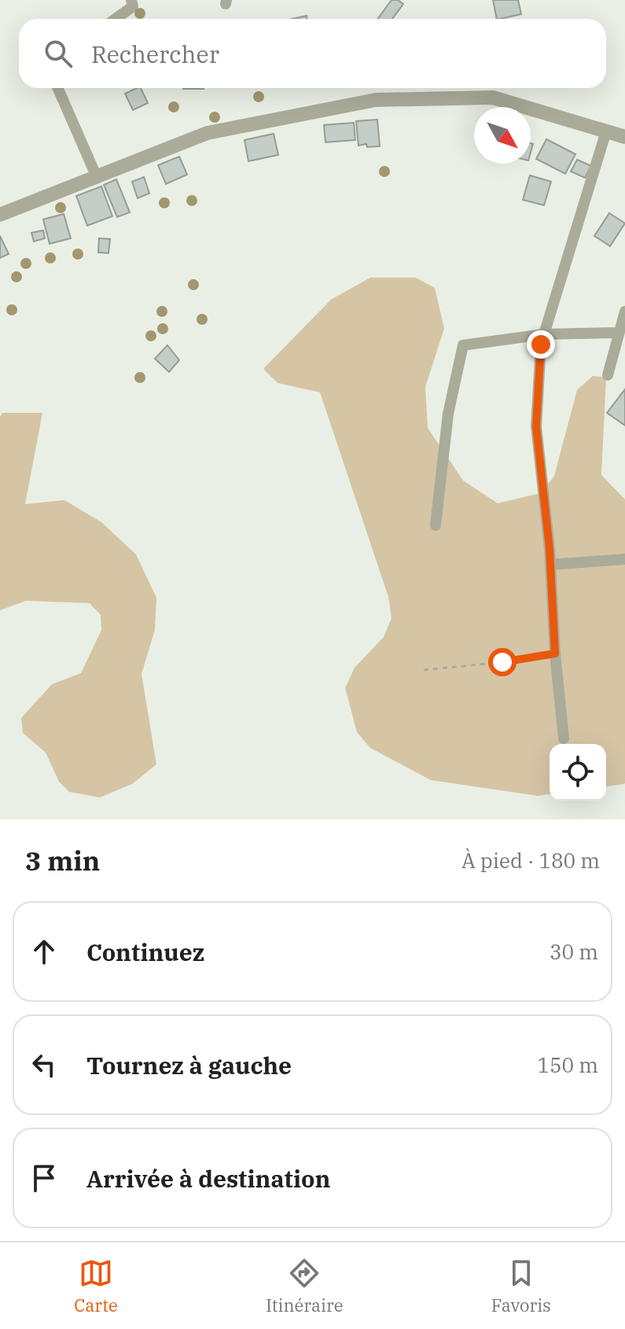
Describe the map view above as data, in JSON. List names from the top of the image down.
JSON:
{
  "north": "bottom right",
  "page": {
    "search": "Rechercher",
    "heading": ["3 min", "À pied · 180 m"],
    "list": [
      ["Continuez", "30 m"],
      ["Tournez à gauche", "150 m"],
      "Arrivée à destination"
    ],
    "nav": ["Carte", "Itinéraire", "Favoris"]
  }
}
